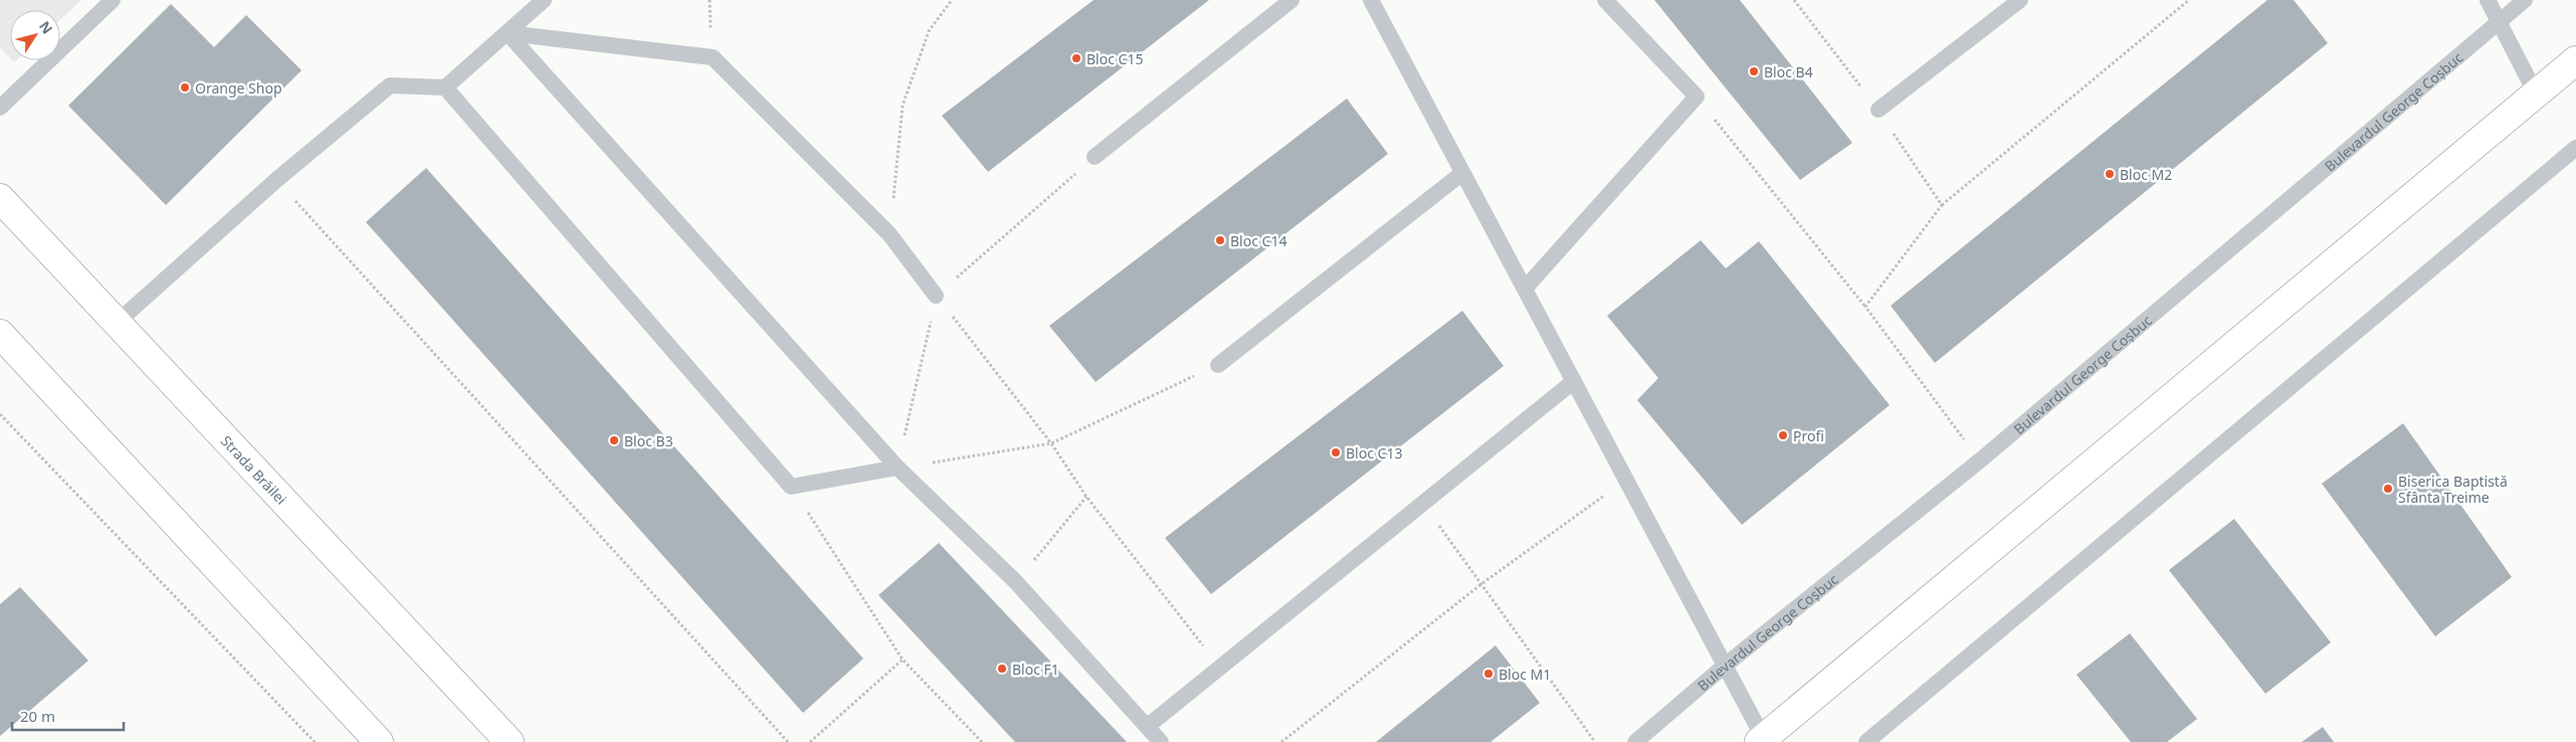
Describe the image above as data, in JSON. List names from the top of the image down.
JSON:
{
  "streets": {
    "main road": ["Strada Brăilei"],
    "lane": ["Bulevardul George Coșbuc"]
  },
  "places": [
    "Bloc C15",
    "Bloc B4",
    "Orange Shop",
    "Bloc M2",
    "Bloc C14",
    "Profi",
    "Bloc B3",
    "Bloc C13",
    "Biserica Baptistă Sfânta Treime",
    "Bloc F1",
    "Bloc M1"
  ],
  "scale_bar": "20 m",
  "north": "top right"
}
